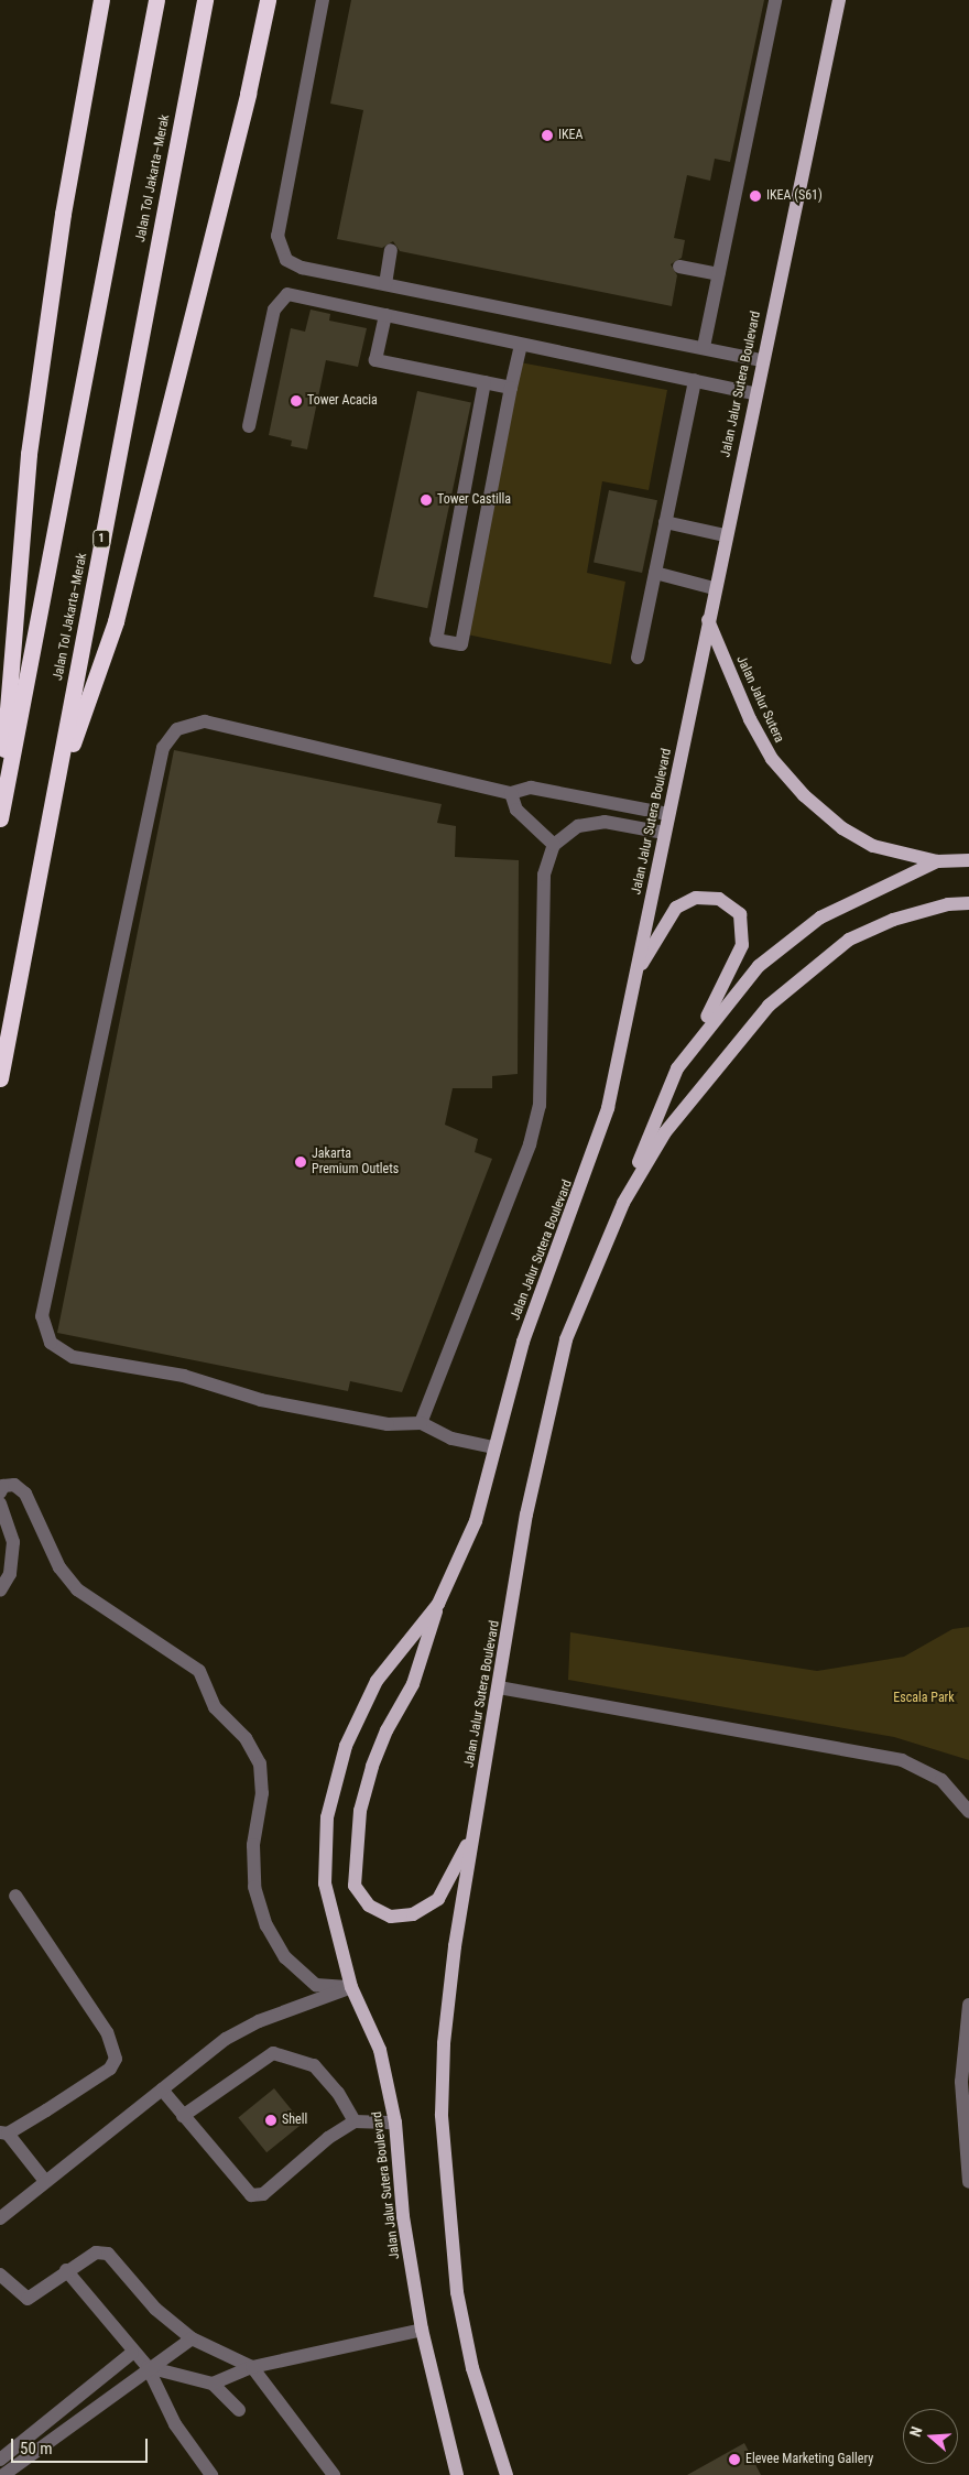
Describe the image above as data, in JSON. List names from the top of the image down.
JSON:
{
  "streets": {
    "highway": ["Jalan Tol Jakarta–Merak", "1"],
    "main road": ["Jalan Jalur Sutera Boulevard", "Jalan Jalur Sutera"]
  },
  "crossings": [
    ["Jalan Jalur Sutera Boulevard", "Jalan Jalur Sutera"]
  ],
  "parks": ["Escala Park"],
  "places": [
    "IKEA",
    "IKEA (S61)",
    "Tower Acacia",
    "Tower Castilla",
    "Jakarta Premium Outlets",
    "Shell",
    "Elevee Marketing Gallery"
  ],
  "scale_bar": "50 m",
  "north": "left"
}
